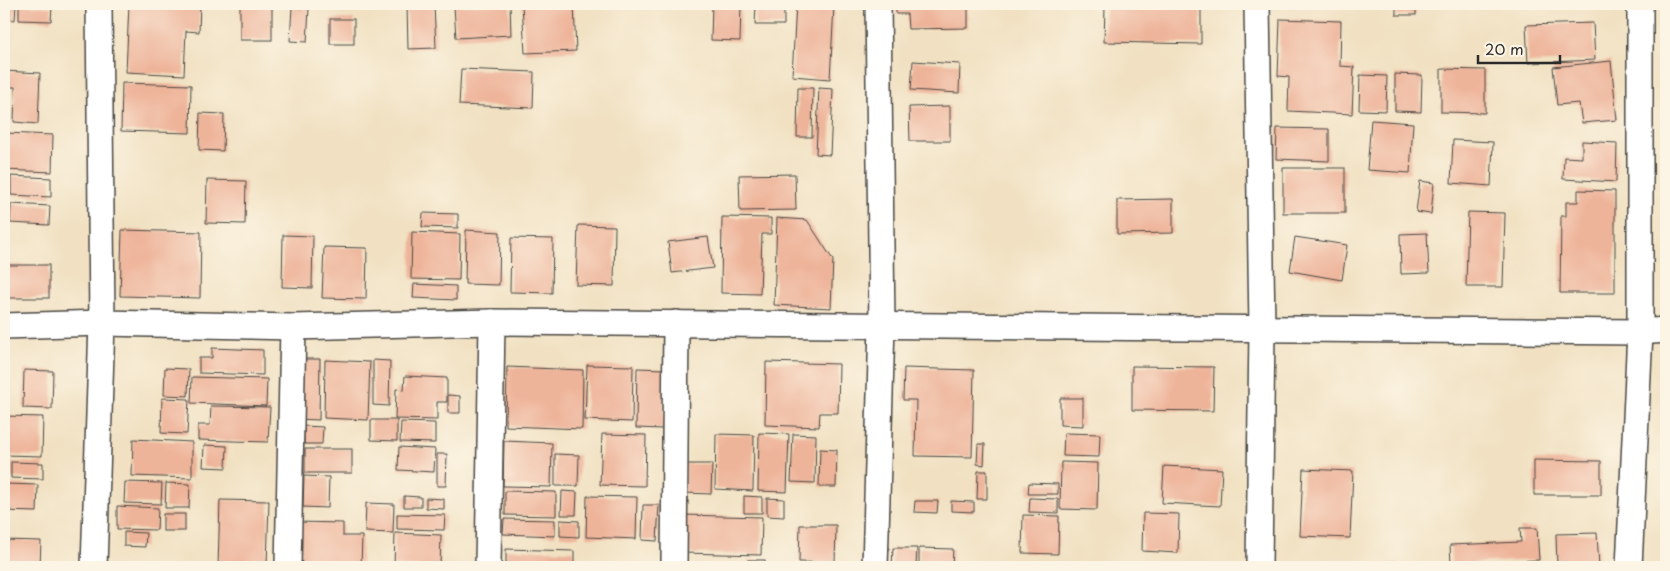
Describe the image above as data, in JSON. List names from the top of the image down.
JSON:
{
  "scale_bar": "20 m"
}
